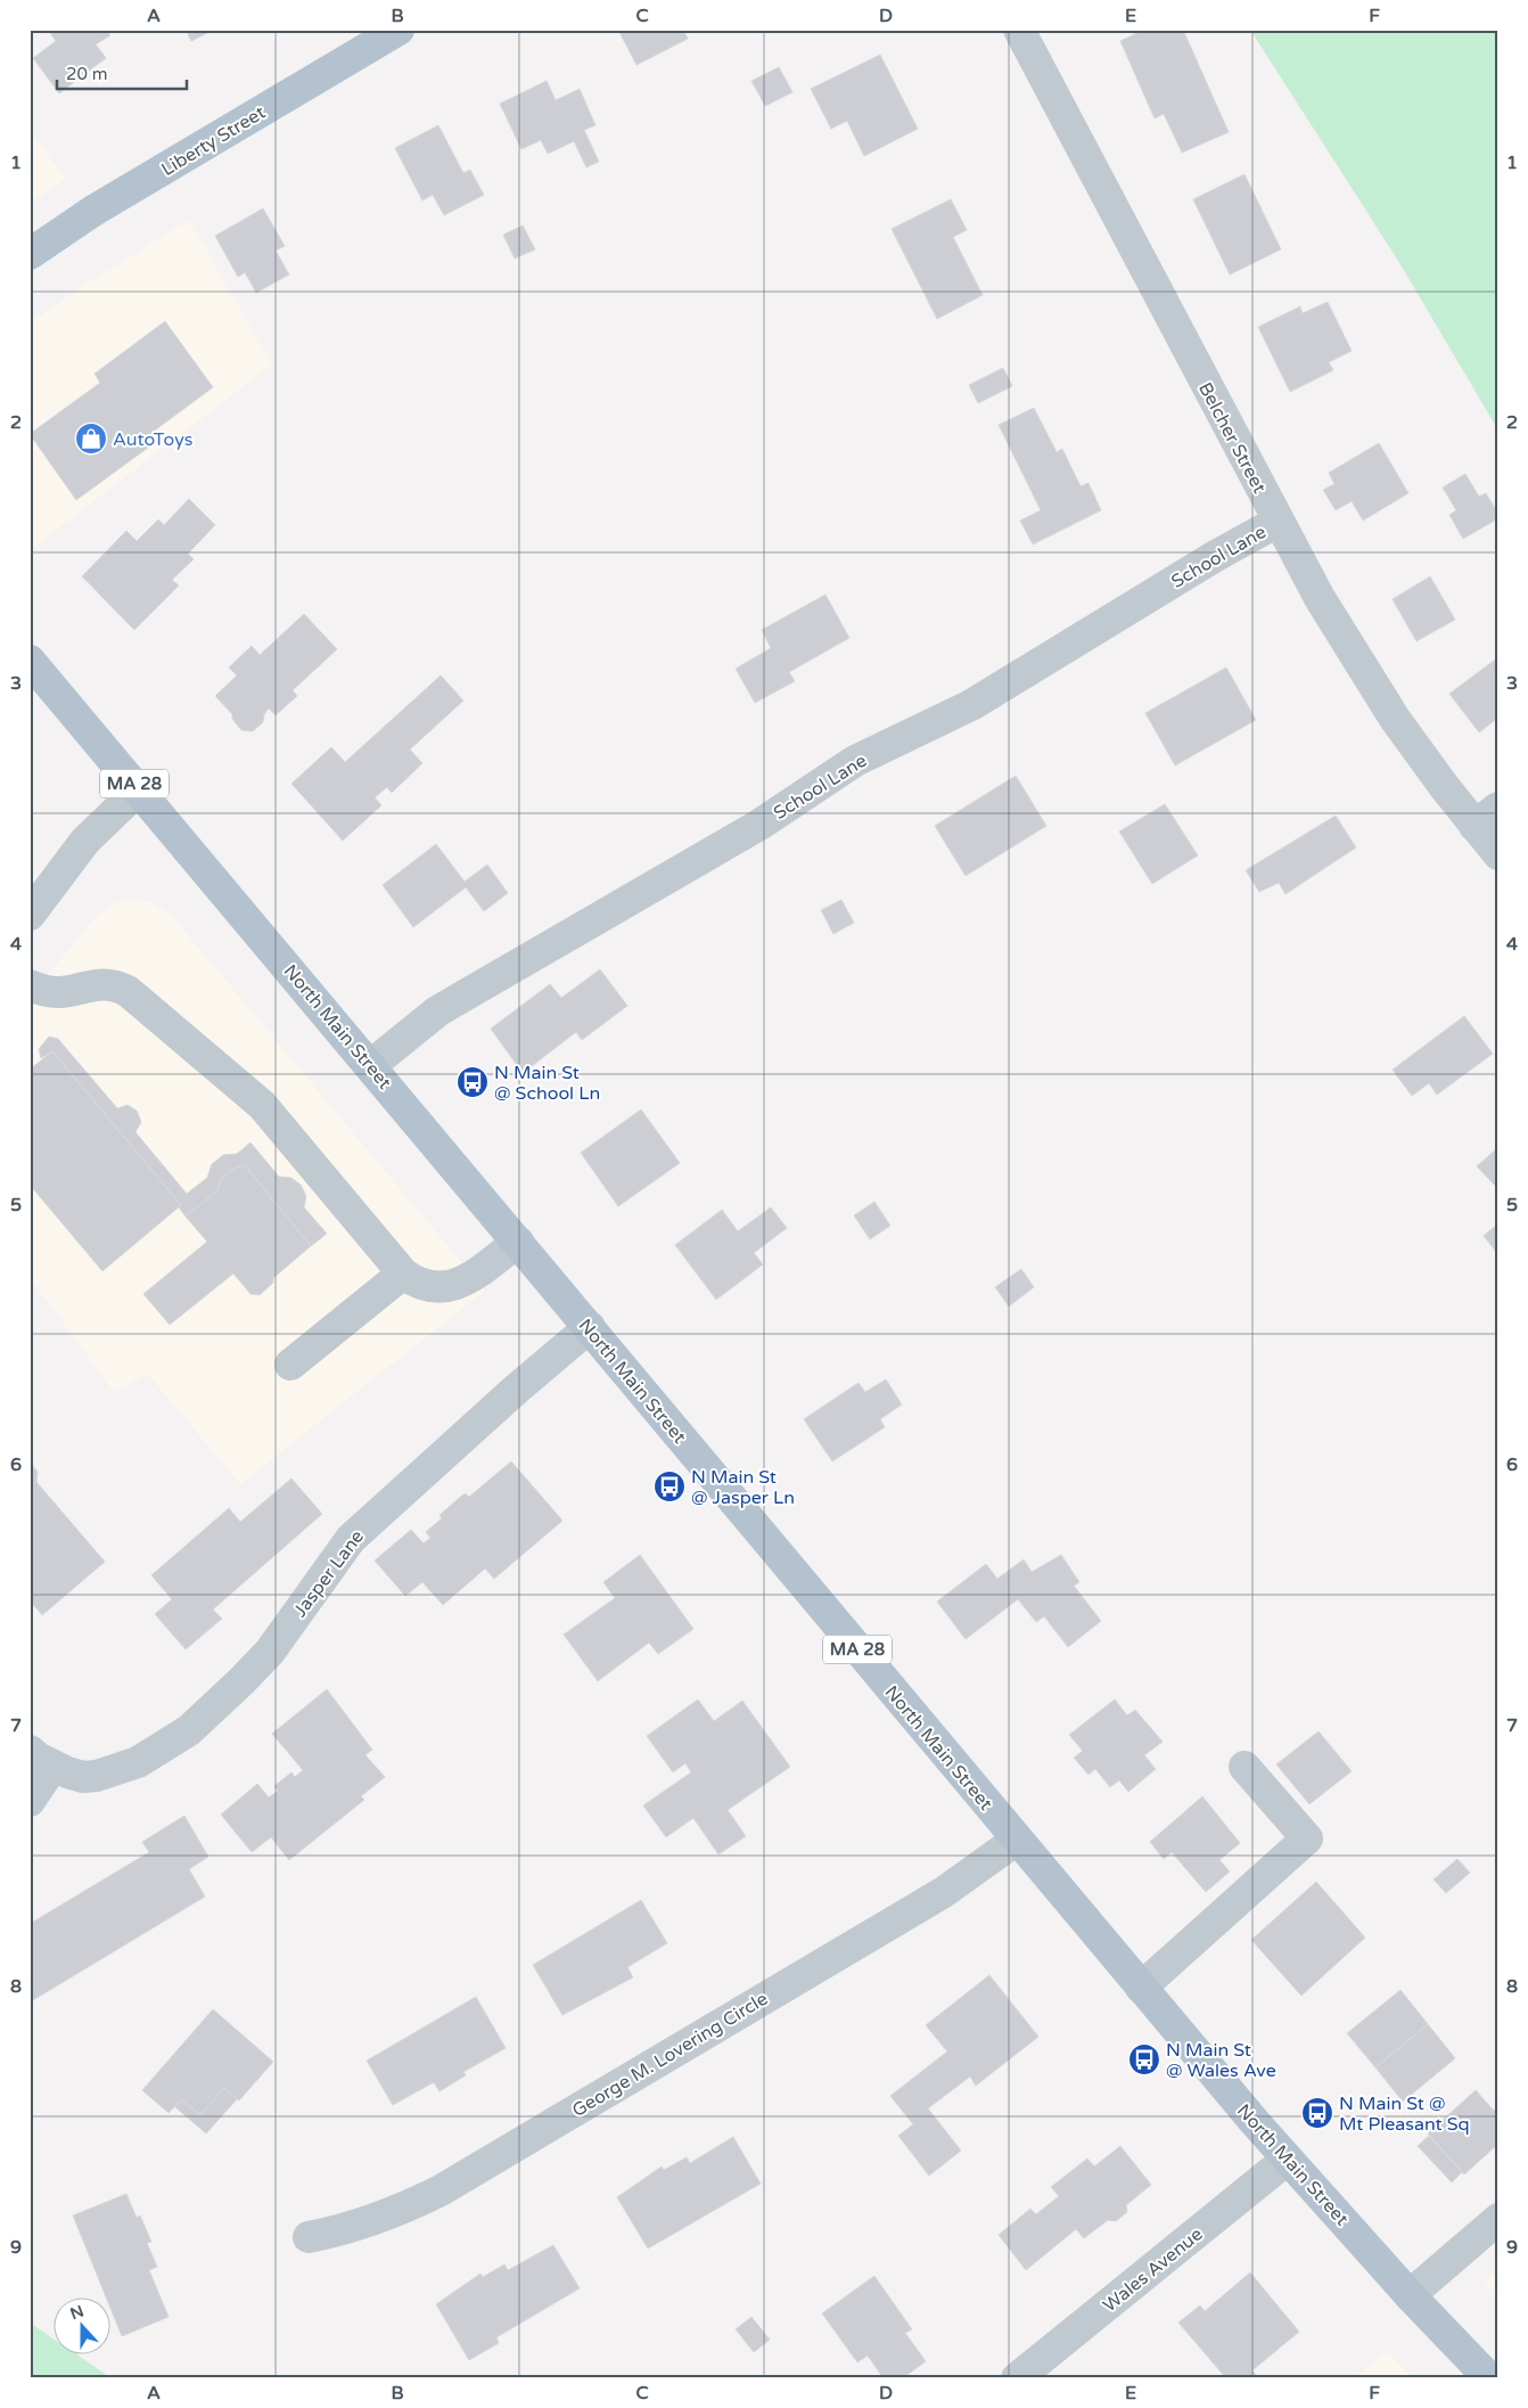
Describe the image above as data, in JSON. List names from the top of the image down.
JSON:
{
  "streets": {
    "main road": ["Liberty Street", "MA 28", "North Main Street"],
    "street": [
      "Belcher Street",
      "School Lane",
      "Jasper Lane",
      "George M. Lovering Circle",
      "Wales Avenue"
    ]
  },
  "crossings": [
    ["Belcher Street", "School Lane"],
    ["School Lane", "North Main Street"],
    ["North Main Street", "Jasper Lane"],
    ["North Main Street", "George M. Lovering Circle"],
    ["North Main Street", "Wales Avenue"]
  ],
  "places": {
    "shop": ["AutoToys"],
    "bus stop": [
      "N Main St @ School Ln",
      "N Main St @ Jasper Ln",
      "N Main St @ Wales Ave",
      "N Main St @ Mt Pleasant Sq"
    ]
  },
  "scale_bar": "20 m",
  "north": "top",
  "grid": {
    "columns": [
      "A",
      "B",
      "C",
      "D",
      "E",
      "F"
    ],
    "rows": [
      "1",
      "2",
      "3",
      "4",
      "5",
      "6",
      "7",
      "8",
      "9"
    ]
  }
}
